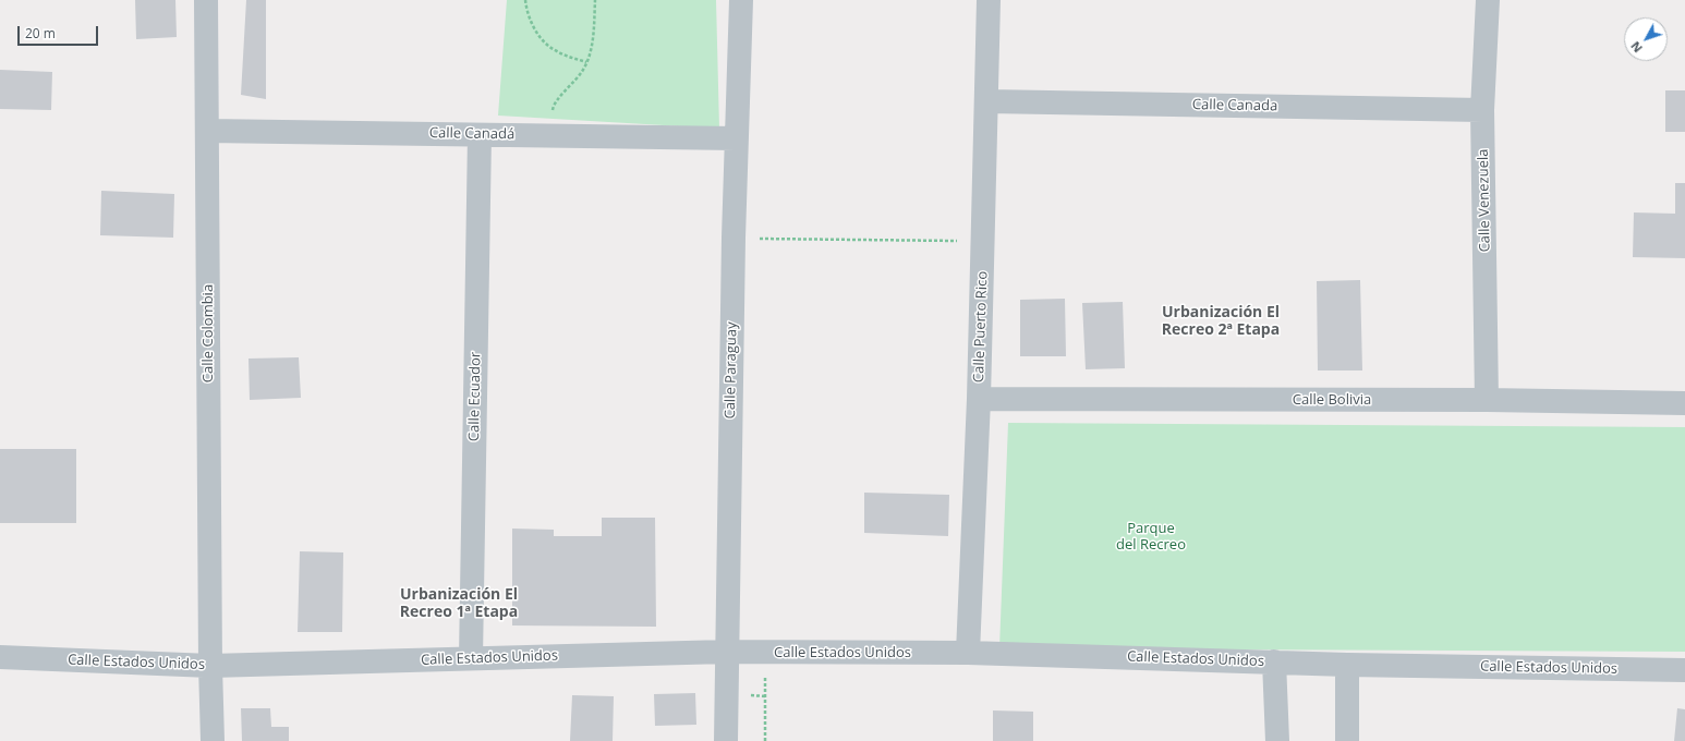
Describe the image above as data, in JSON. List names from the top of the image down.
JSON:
{
  "streets": {
    "street": [
      "Calle Canada",
      "Calle Canadá",
      "Calle Venezuela",
      "Calle Puerto Rico",
      "Calle Colombia",
      "Calle Paraguay",
      "Calle Ecuador",
      "Calle Bolivia",
      "Calle Estados Unidos"
    ]
  },
  "crossings": [
    ["Calle Canada", "Calle Venezuela"],
    ["Calle Canada", "Calle Puerto Rico"],
    ["Calle Canadá", "Calle Colombia"],
    ["Calle Canadá", "Calle Paraguay"],
    ["Calle Canadá", "Calle Ecuador"],
    ["Calle Venezuela", "Calle Bolivia"],
    ["Calle Puerto Rico", "Calle Bolivia"],
    ["Calle Puerto Rico", "Calle Estados Unidos"],
    ["Calle Colombia", "Calle Estados Unidos"],
    ["Calle Paraguay", "Calle Estados Unidos"],
    ["Calle Ecuador", "Calle Estados Unidos"]
  ],
  "districts": ["Urbanización El Recreo 2ª Etapa", "Urbanización El Recreo 1ª Etapa"],
  "parks": ["Parque del Recreo"],
  "scale_bar": "20 m",
  "north": "bottom left"
}
